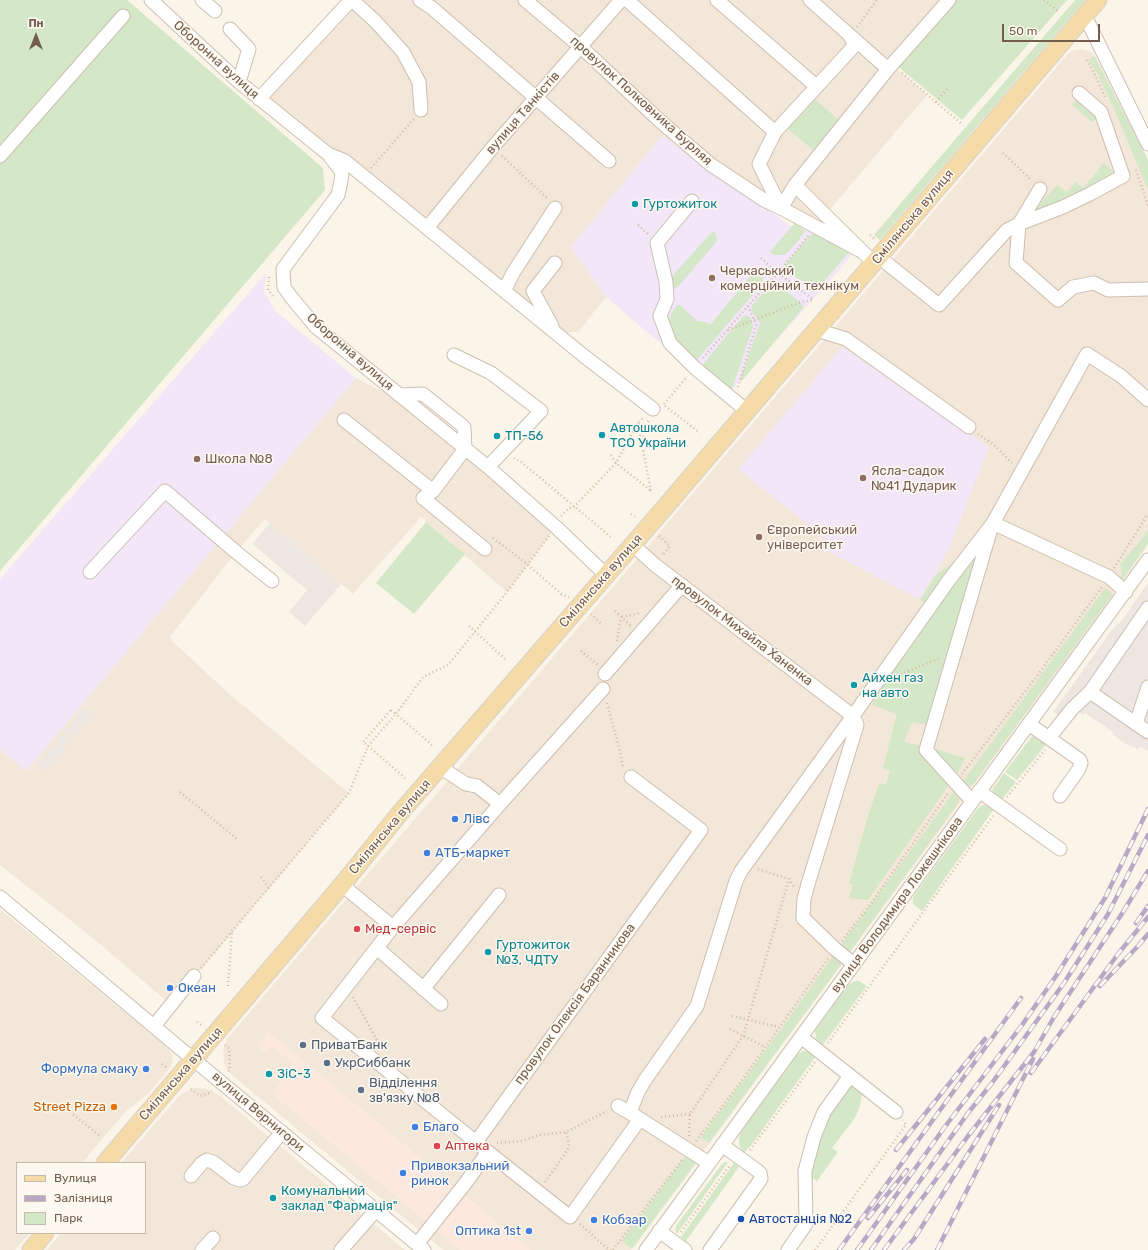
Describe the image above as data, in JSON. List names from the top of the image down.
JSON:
{
  "streets": {
    "main road": ["Смілянська вулиця"],
    "street": [
      "Оборонна вулиця",
      "провулок Полковника Бурляя",
      "вулиця Танкістів",
      "провулок Михайла Ханенка",
      "вулиця Володимира Ложешнікова",
      "провулок Олексія Баранникова",
      "вулиця Вернигори"
    ]
  },
  "crossings": [
    ["Оборонна вулиця", "Смілянська вулиця"],
    ["провулок Полковника Бурляя", "вулиця Танкістів"],
    ["Смілянська вулиця", "провулок Михайла Ханенка"],
    ["Смілянська вулиця", "вулиця Вернигори"]
  ],
  "places": [
    "Гуртожиток",
    "Черкаський комерційний технікум",
    "Автошкола ТСО України",
    "ТП-56",
    "Школа №8",
    "Ясла-садок №41 Дударик",
    "Європейський університет",
    "Айхен газ на авто",
    "Лівс",
    "АТБ-маркет",
    "Мед-сервіс",
    "Гуртожиток №3, ЧДТУ",
    "Океан",
    "ПриватБанк",
    "УкрСиббанк",
    "Формула смаку",
    "ЗіС-3",
    "Відділення зв'язку №8",
    "Street Pizza",
    "Благо",
    "Аптека",
    "Привокзальний ринок",
    "Комунальний заклад \"Фармація\"",
    "Автостанція №2",
    "Кобзар",
    "Оптика 1st"
  ],
  "legend": ["Вулиця", "Залізниця", "Парк"],
  "scale_bar": "50 m",
  "north": "top"
}
